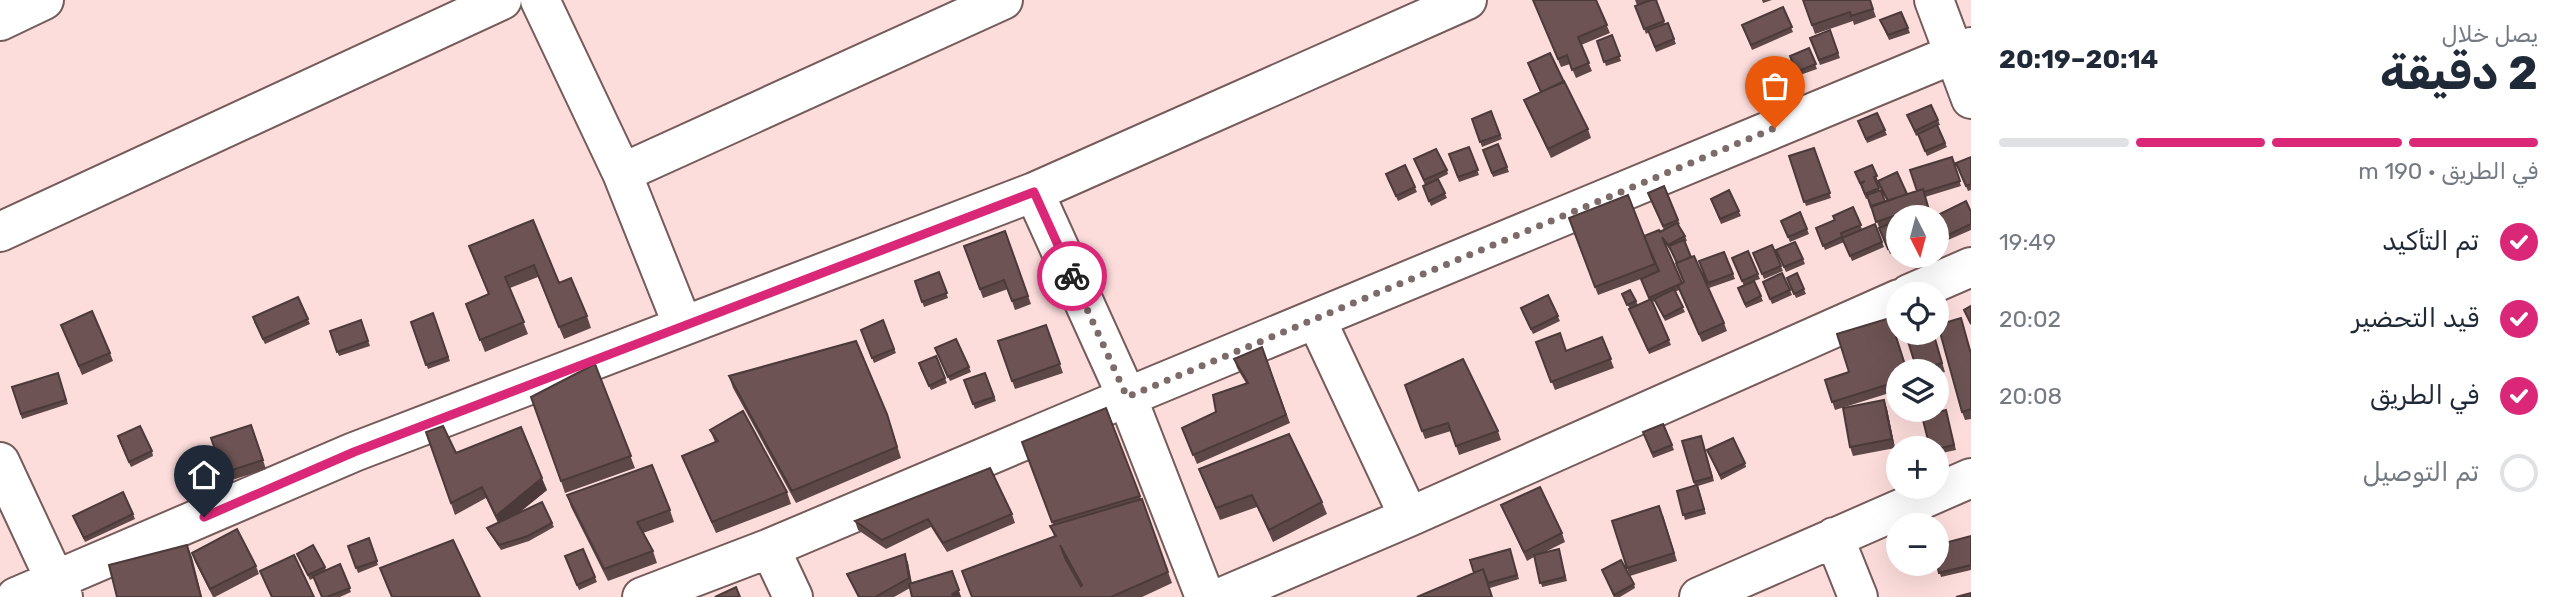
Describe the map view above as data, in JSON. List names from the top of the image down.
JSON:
{
  "north": "bottom",
  "page": {
    "heading": ["2 دقيقة", "يصل خلال", "20:14–20:19"],
    "bar": "في الطريق · 190 m",
    "list": [
      ["تم التأكيد", "19:49"],
      ["قيد التحضير", "20:02"],
      ["في الطريق", "20:08"],
      "تم التوصيل"
    ],
    "map_buttons": ["+", "−"]
  }
}
